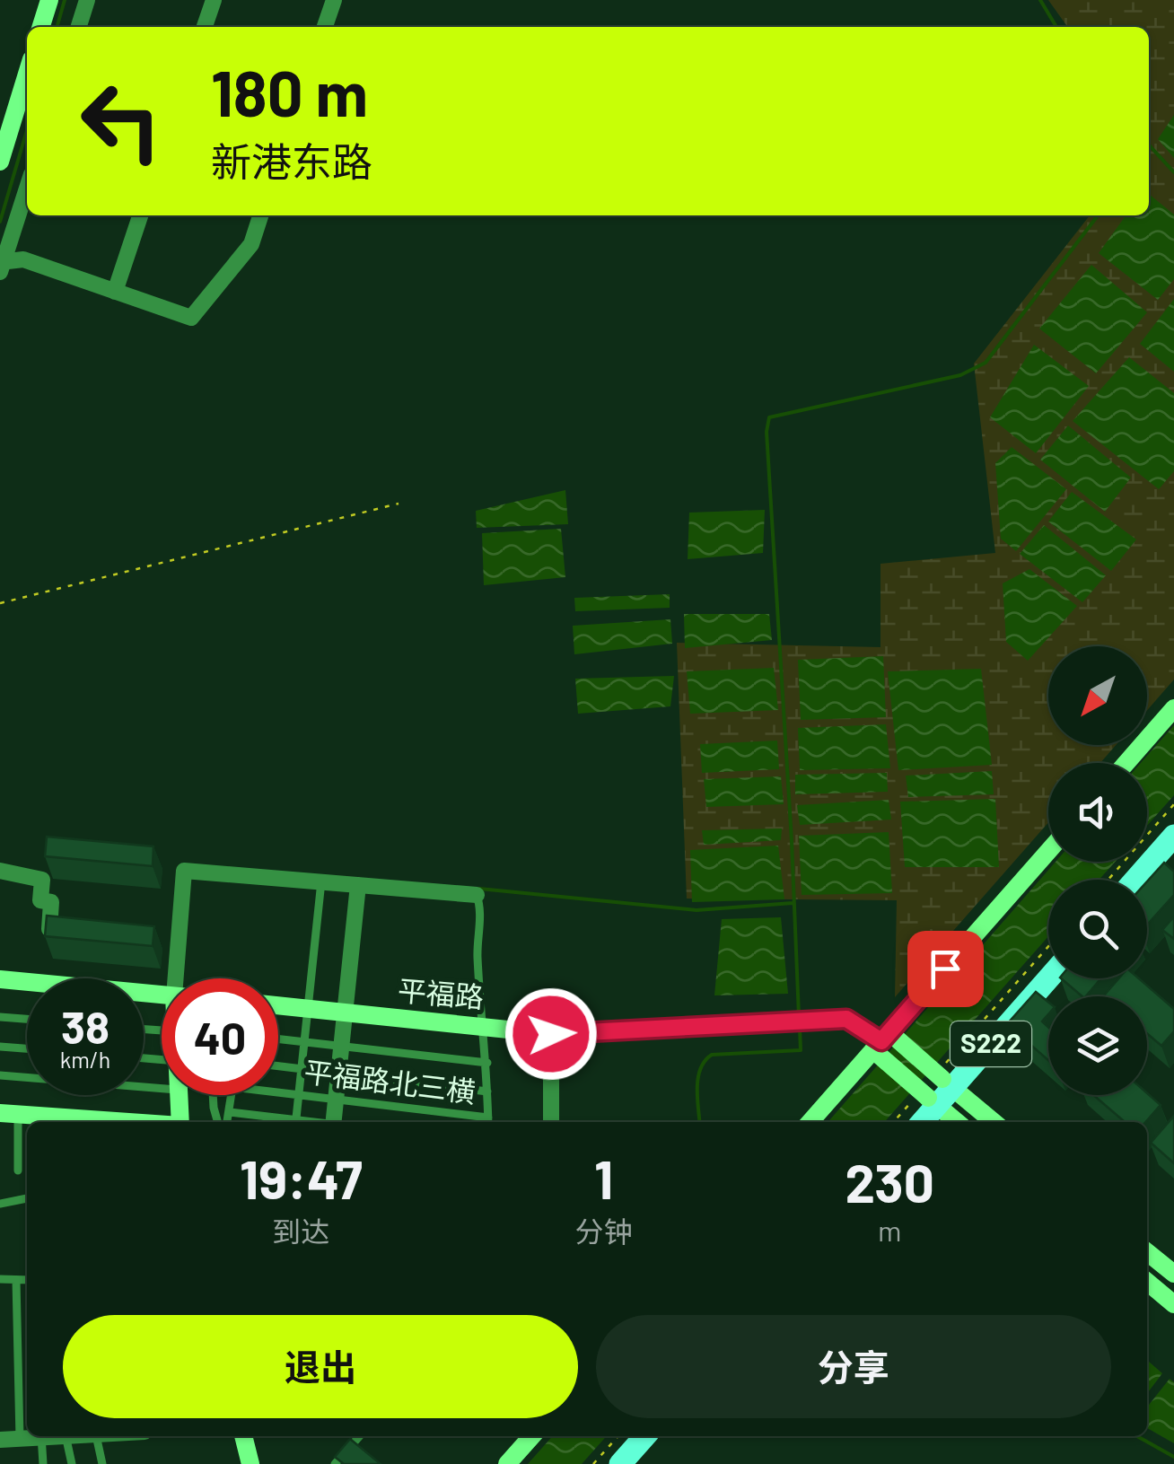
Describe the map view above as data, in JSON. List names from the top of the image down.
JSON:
{
  "streets": {
    "main road": ["S222"],
    "street": ["平福路"],
    "lane": ["平福路北三横"]
  },
  "north": "bottom left",
  "page": {
    "turn": ["180 m", "新港东路"],
    "speed": "38 km/h",
    "limit": "40",
    "eta": [
      "19:47",
      "到达",
      "1",
      "分钟",
      "230",
      "m"
    ],
    "buttons": ["退出", "分享"]
  }
}
